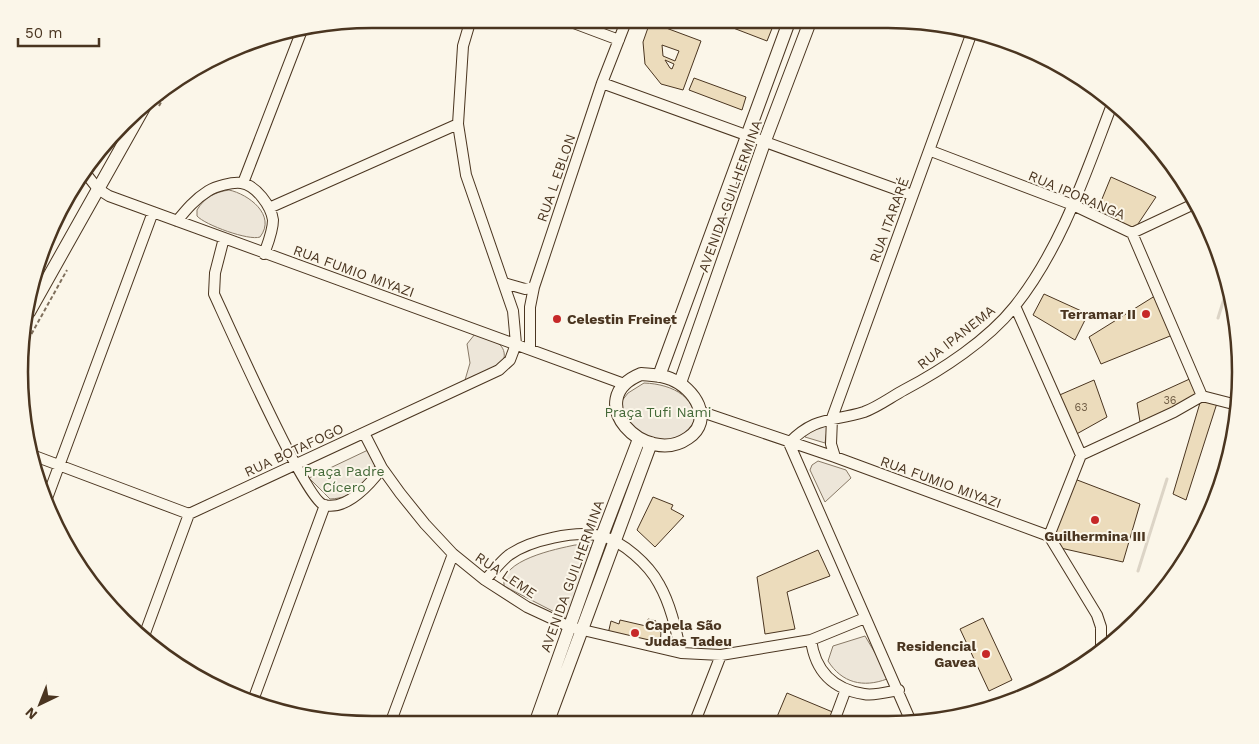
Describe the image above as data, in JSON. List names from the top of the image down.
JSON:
{
  "streets": {
    "street": [
      "RUA L EBLON",
      "RUA IPORANGA",
      "AVENIDA GUILHERMINA",
      "RUA ITARARÉ",
      "RUA FUMIO MIYAZI",
      "RUA IPANEMA",
      "RUA BOTAFOGO",
      "RUA LEME"
    ]
  },
  "crossings": [
    ["RUA L EBLON", "RUA FUMIO MIYAZI"],
    ["RUA IPORANGA", "RUA ITARARÉ"],
    ["RUA IPORANGA", "RUA IPANEMA"],
    ["AVENIDA GUILHERMINA", "RUA FUMIO MIYAZI"],
    ["AVENIDA GUILHERMINA", "RUA LEME"],
    ["RUA ITARARÉ", "RUA FUMIO MIYAZI"],
    ["RUA ITARARÉ", "RUA IPANEMA"],
    ["RUA FUMIO MIYAZI", "RUA IPANEMA"],
    ["RUA FUMIO MIYAZI", "RUA BOTAFOGO"],
    ["RUA BOTAFOGO", "RUA LEME"]
  ],
  "parks": ["Praça Tufi Nami", "Praça Padre Cícero"],
  "places": [
    "Terramar II",
    "Celestin Freinet",
    "Guilhermina III",
    "Capela São Judas Tadeu",
    "Residencial Gavea"
  ],
  "house_numbers": ["36", "63"],
  "scale_bar": "50 m",
  "north": "bottom left"
}
